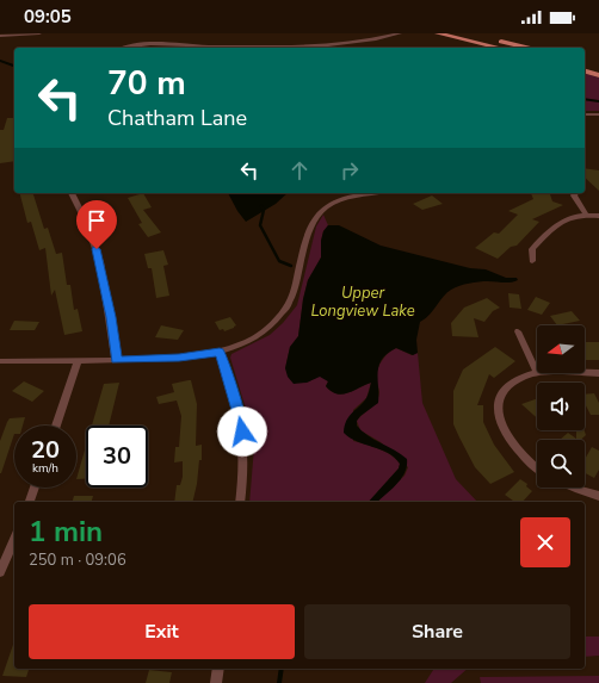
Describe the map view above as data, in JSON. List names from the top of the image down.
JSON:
{
  "water": ["Upper Longview Lake"],
  "north": "left",
  "page": {
    "status": "09:05",
    "turn": ["70 m", "Chatham Lane"],
    "speed": "20 km/h",
    "limit": "30",
    "heading": ["1 min", "250 m · 09:06"],
    "buttons": ["Exit", "Share"]
  }
}
